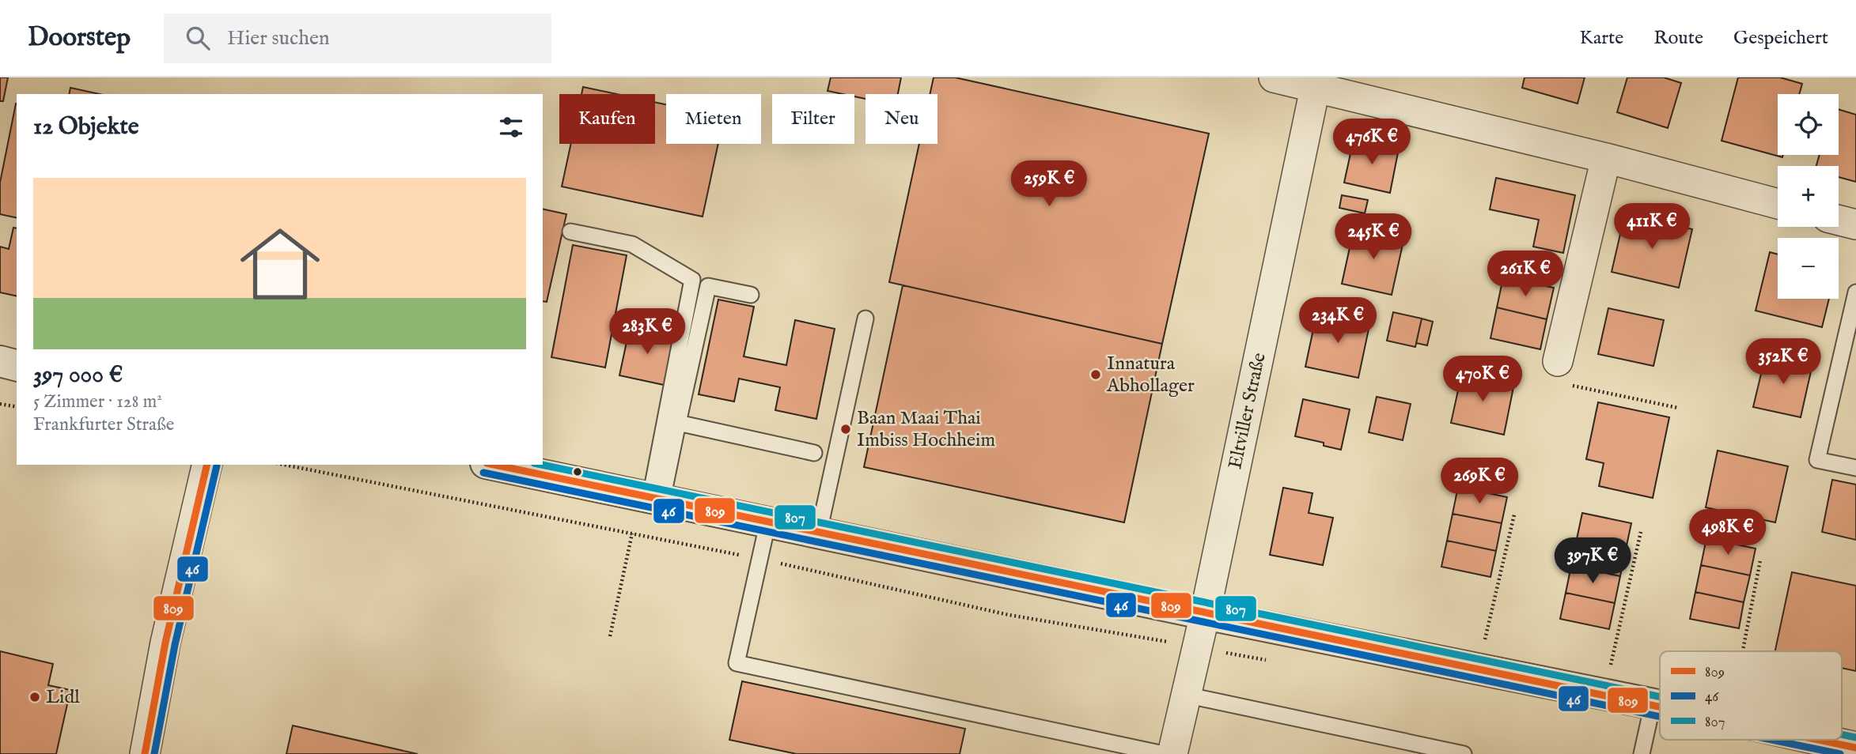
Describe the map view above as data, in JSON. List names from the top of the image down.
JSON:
{
  "streets": {
    "street": ["Eltviller Straße"]
  },
  "places": ["Innatura Abhollager", "Baan Maai Thai Imbiss Hochheim", "Lidl"],
  "lines": ["transit line 809", "transit line 807", "transit line 46"],
  "legend": ["809", "46", "807"],
  "page": {
    "header": "Doorstep",
    "search": "Hier suchen",
    "nav": ["Karte", "Route", "Gespeichert"],
    "map_buttons": ["+", "−"],
    "chip": [
      "Kaufen",
      "Mieten",
      "Filter",
      "Neu"
    ],
    "heading": "12 Objekte",
    "price": [
      "476K €",
      "259K €",
      "411K €",
      "245K €",
      "261K €",
      "234K €",
      "283K €",
      "352K €",
      "470K €",
      "269K €",
      "498K €",
      "397K €"
    ],
    "list": [
      {
        "name": "397 000 €",
        "note": "5 Zimmer · 128 m² · Frankfurter Straße"
      }
    ]
  }
}
